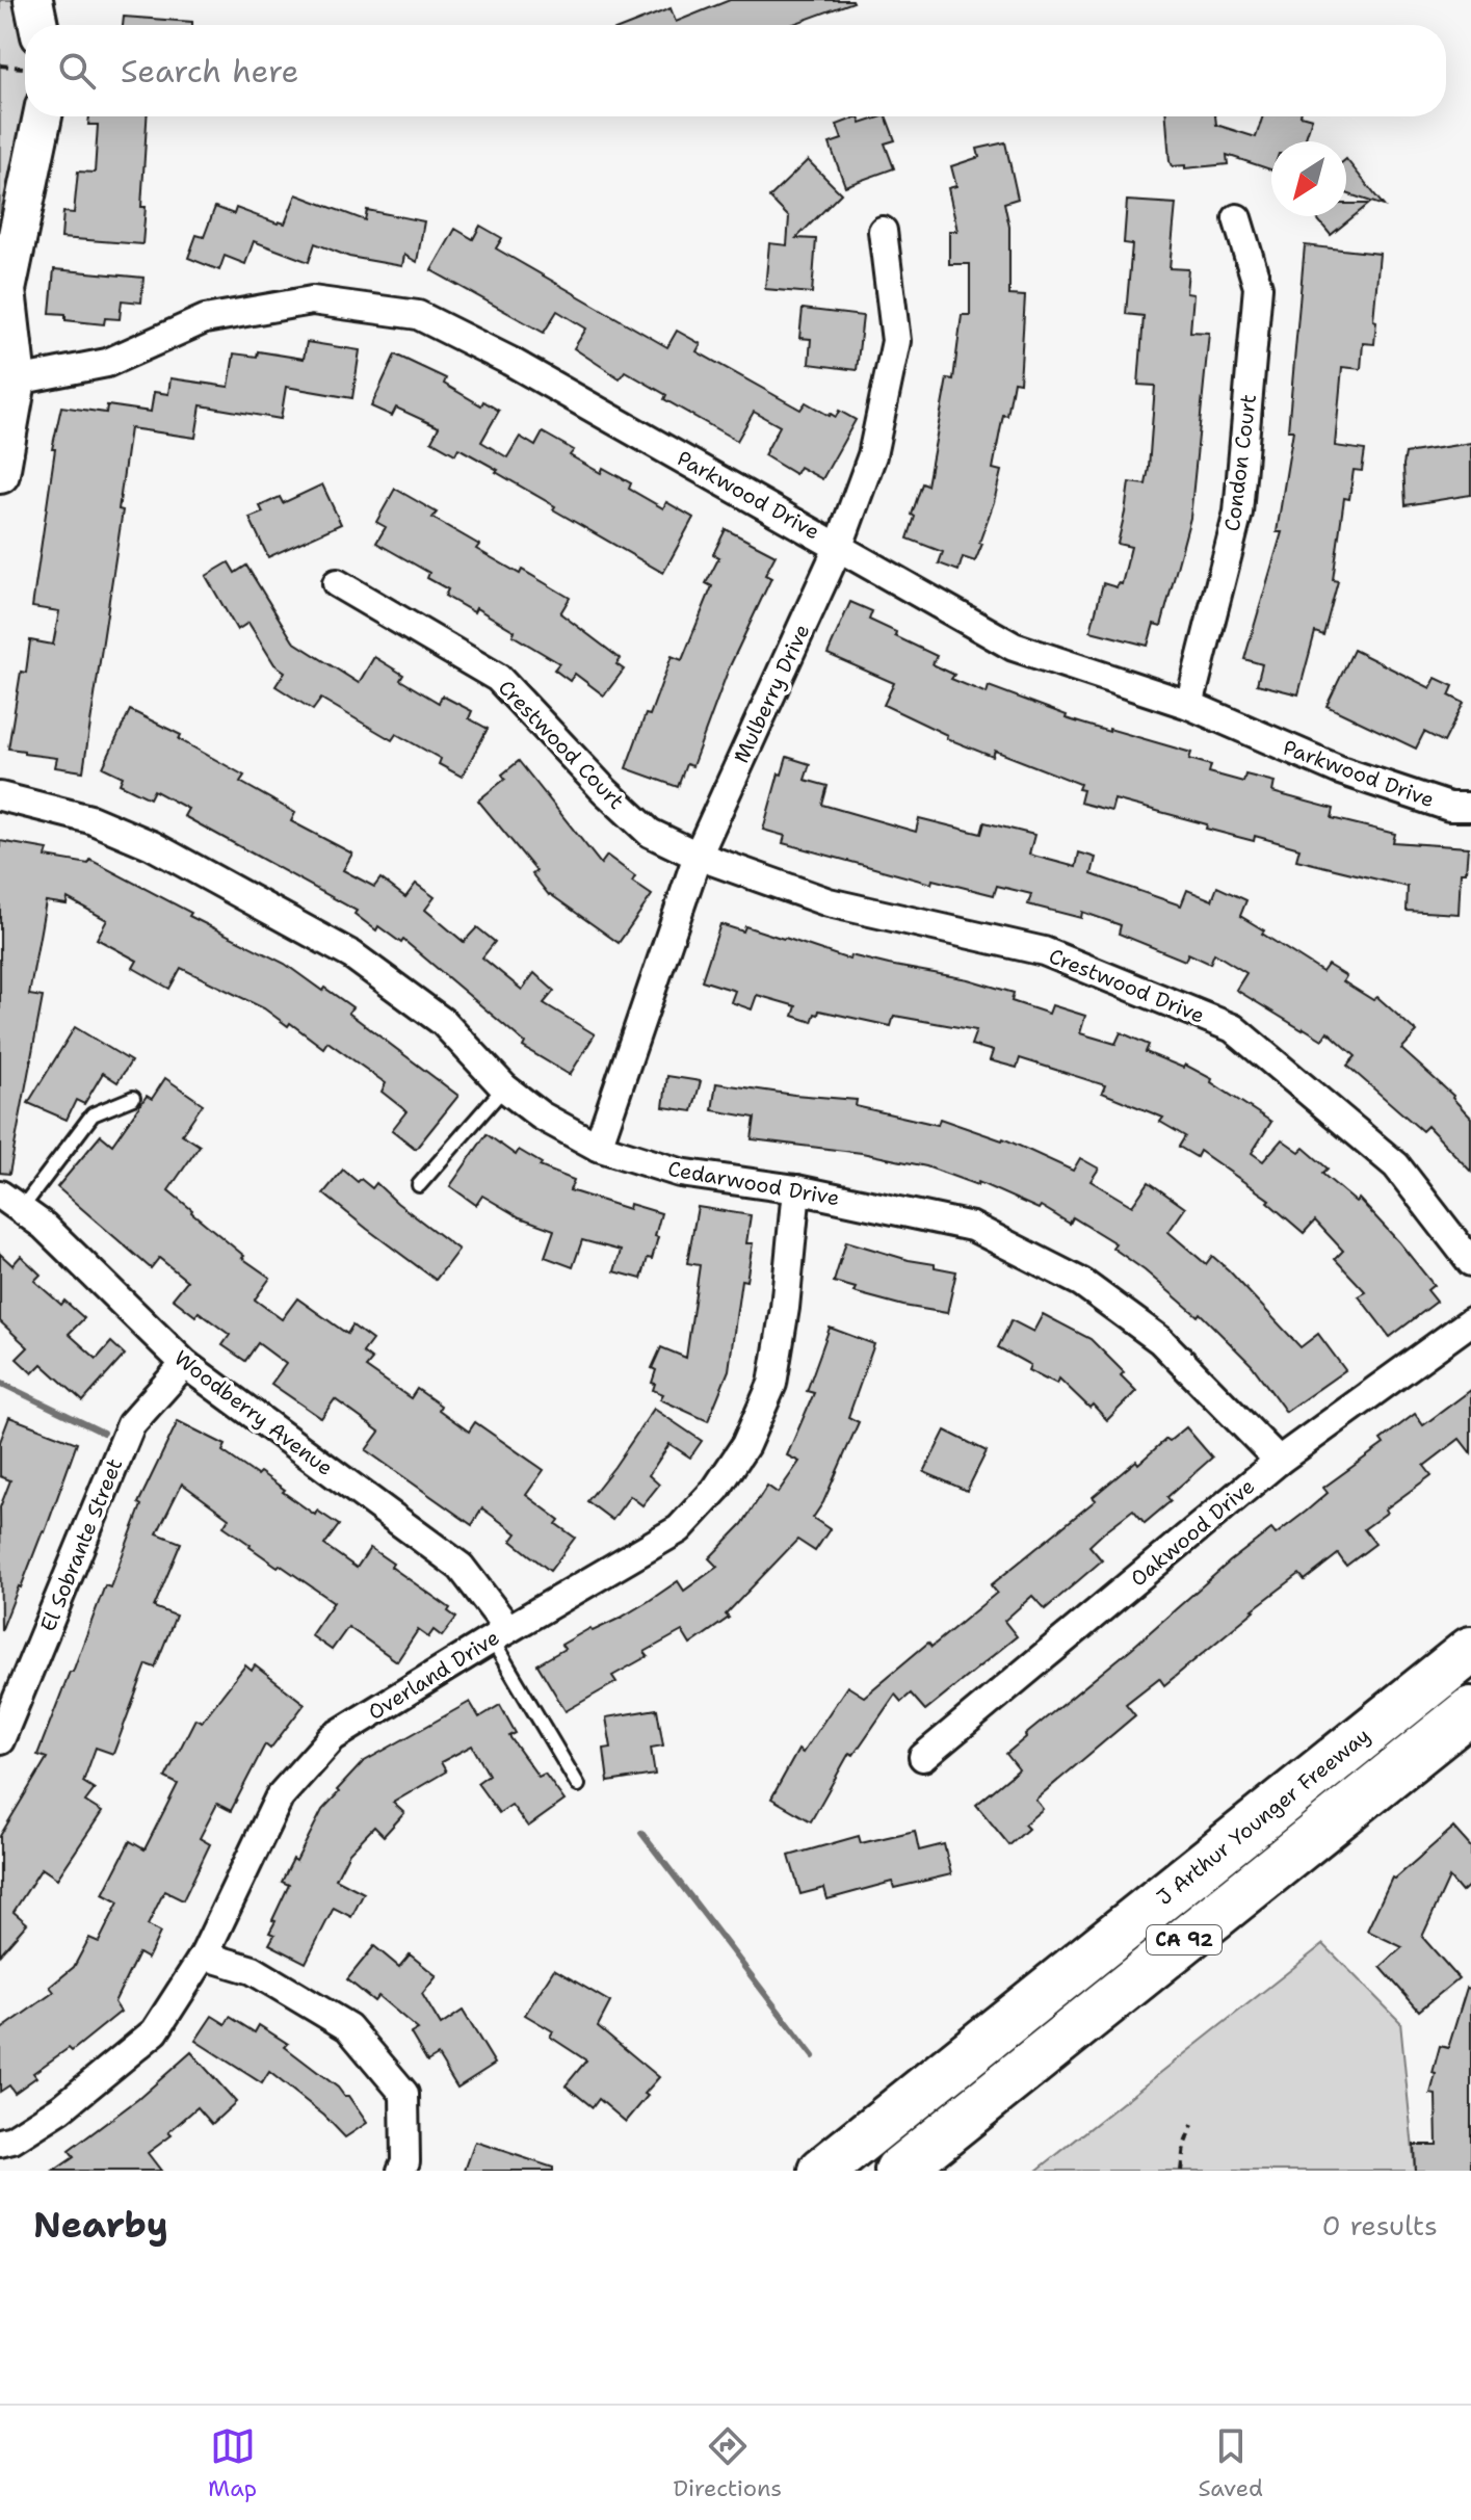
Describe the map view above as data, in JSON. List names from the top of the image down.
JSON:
{
  "streets": {
    "highway": ["J Arthur Younger Freeway", "CA 92"],
    "street": [
      "Condon Court",
      "Parkwood Drive",
      "Mulberry Drive",
      "Crestwood Court",
      "Crestwood Drive",
      "Cedarwood Drive",
      "Woodberry Avenue",
      "Oakwood Drive",
      "El Sobrante Street",
      "Overland Drive"
    ]
  },
  "crossings": [
    ["Condon Court", "Parkwood Drive"],
    ["Parkwood Drive", "Mulberry Drive"],
    ["Mulberry Drive", "Crestwood Court"],
    ["Mulberry Drive", "Crestwood Drive"],
    ["Mulberry Drive", "Cedarwood Drive"],
    ["Crestwood Court", "Crestwood Drive"],
    ["Cedarwood Drive", "Oakwood Drive"],
    ["Cedarwood Drive", "Overland Drive"],
    ["Woodberry Avenue", "El Sobrante Street"],
    ["Woodberry Avenue", "Overland Drive"]
  ],
  "north": "bottom left",
  "page": {
    "search": "Search here",
    "heading": ["Nearby", "0 results"],
    "nav": ["Map", "Directions", "Saved"]
  }
}
